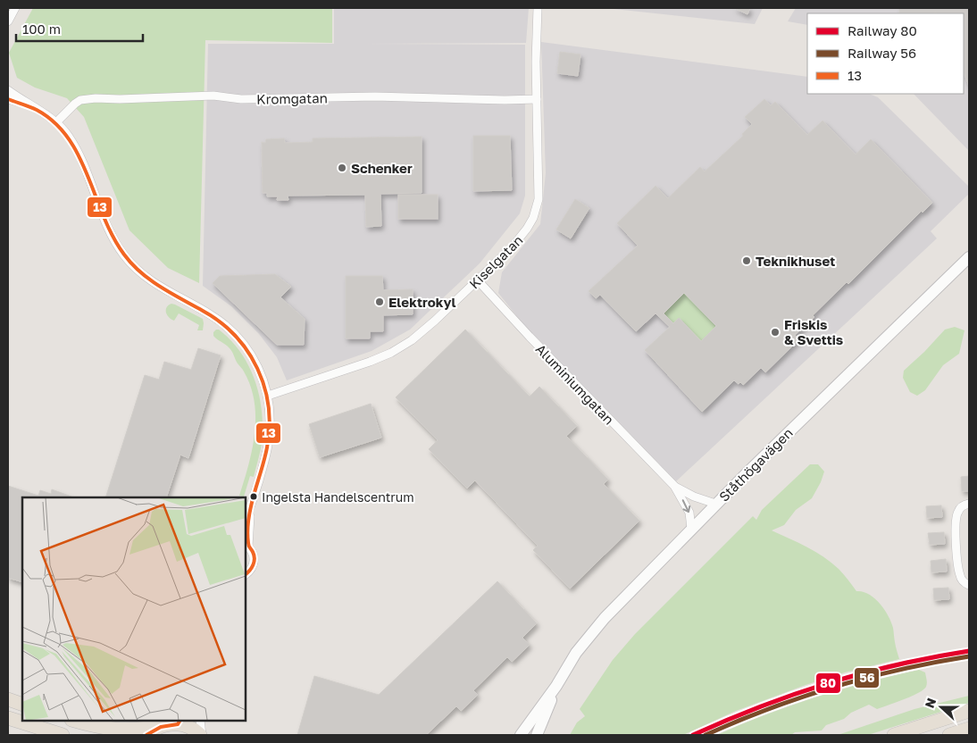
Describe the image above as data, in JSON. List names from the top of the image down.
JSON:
{
  "streets": {
    "main road": ["Ståthögavägen"],
    "street": ["Kromgatan", "Kiselgatan", "Aluminiumgatan"]
  },
  "crossings": [
    ["Kromgatan", "Kiselgatan"],
    ["Kiselgatan", "Aluminiumgatan"],
    ["Aluminiumgatan", "Ståthögavägen"]
  ],
  "places": [
    "Schenker",
    "Teknikhuset",
    "Elektrokyl",
    "Friskis & Svettis",
    "Ingelsta Handelscentrum"
  ],
  "lines": ["transit line 13", "rail line 80", "rail line 56"],
  "legend": ["Railway 80", "Railway 56", "13"],
  "scale_bar": "100 m",
  "north": "left"
}
